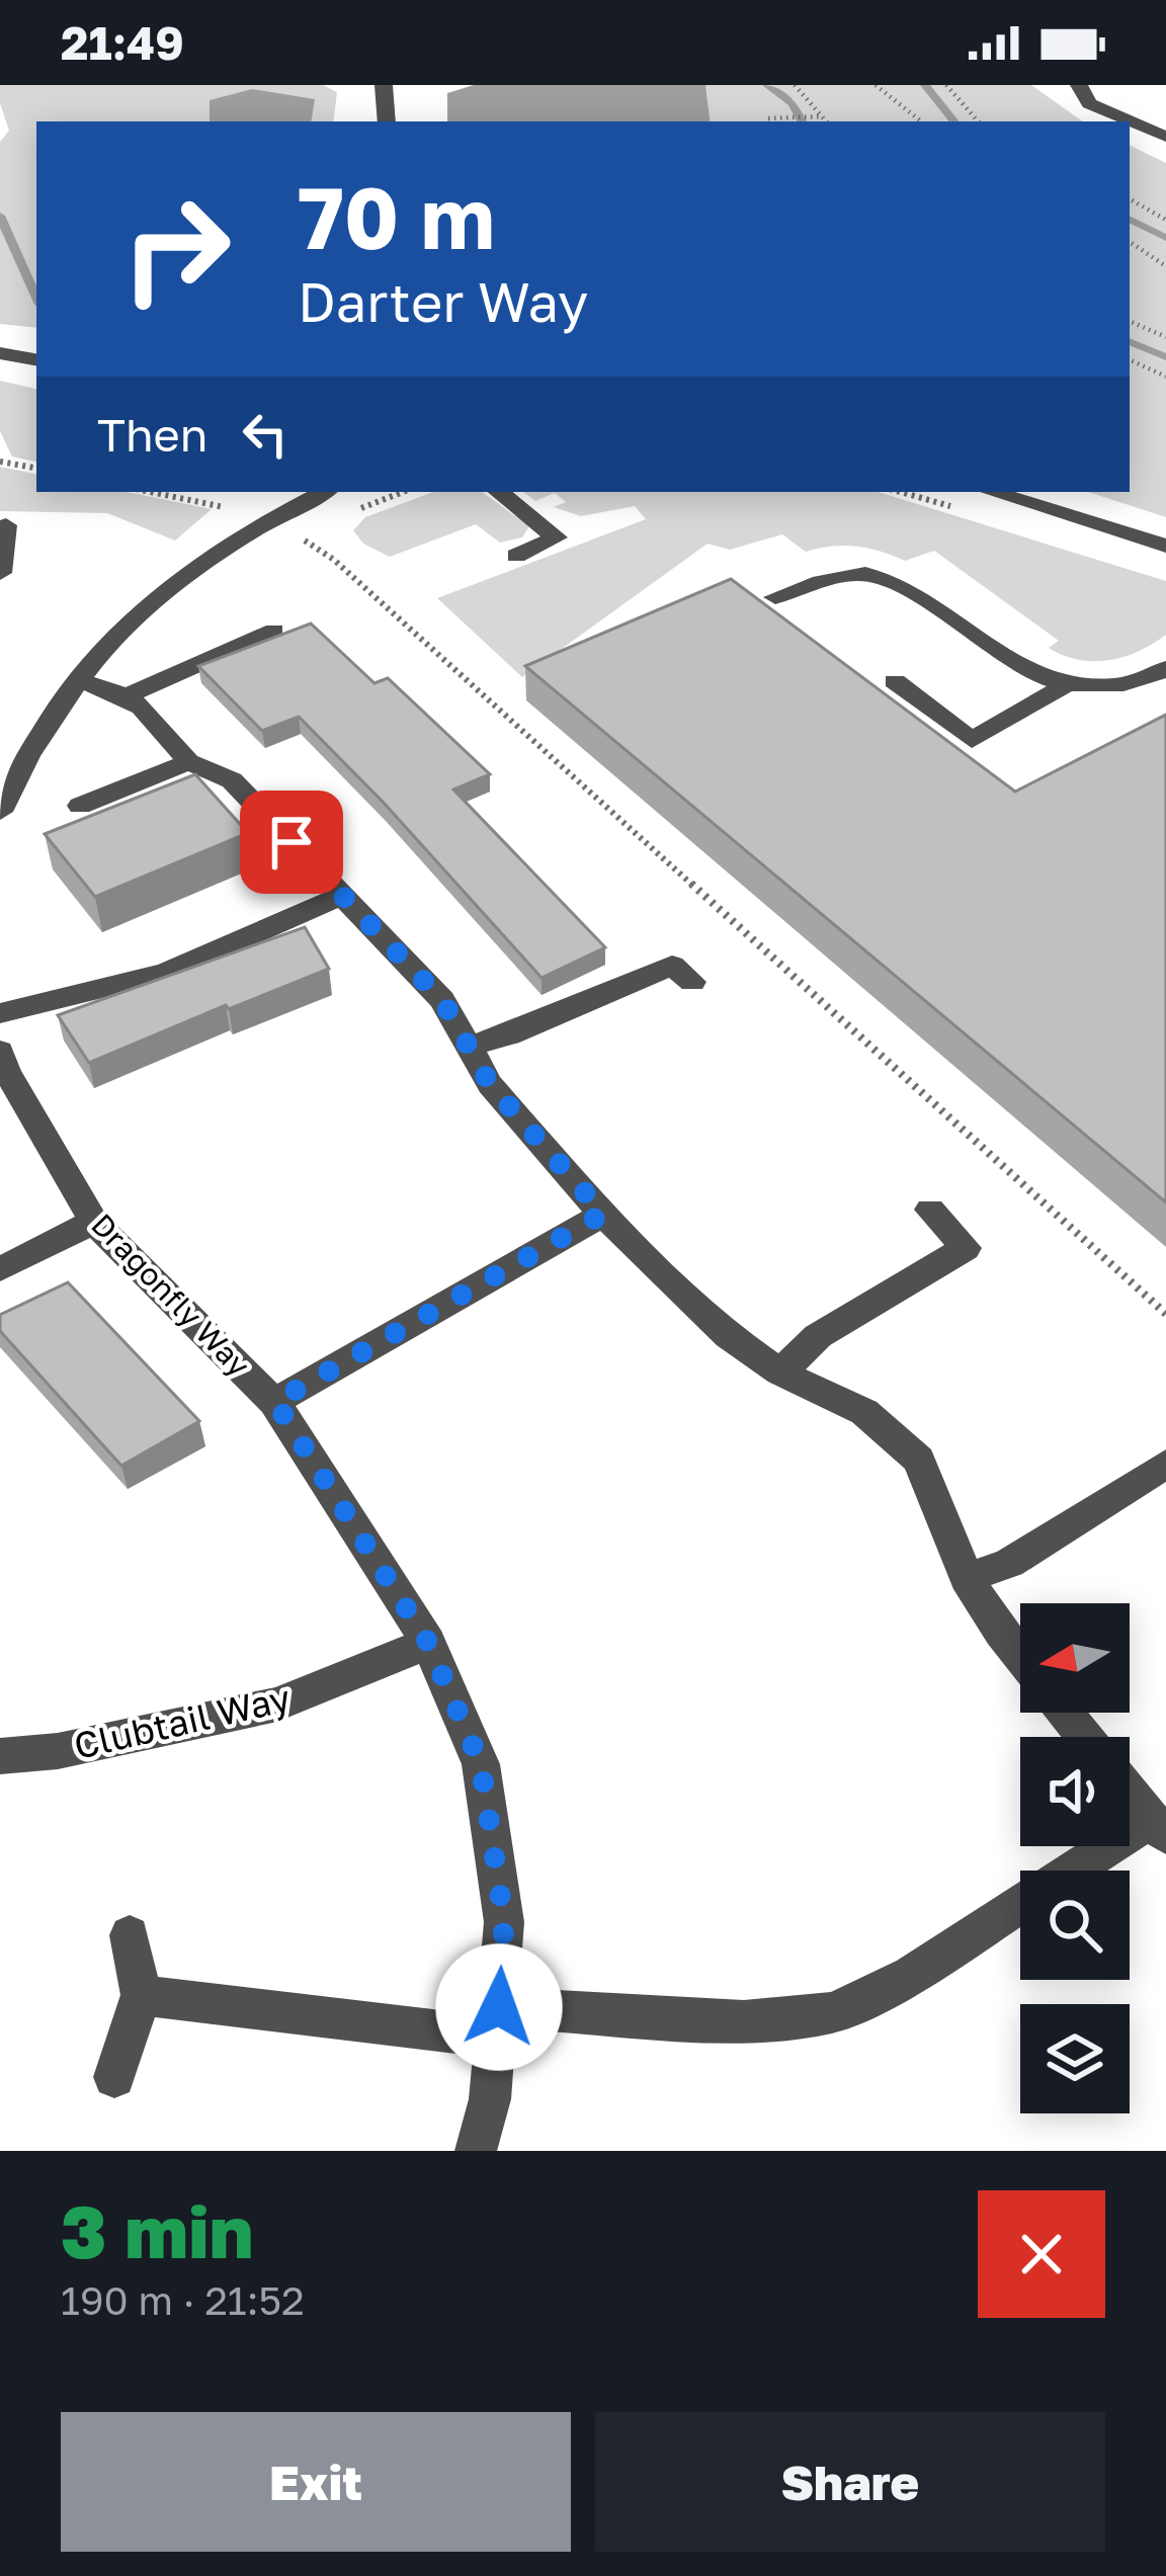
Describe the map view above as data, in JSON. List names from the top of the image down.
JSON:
{
  "streets": {
    "street": ["Dragonfly Way", "Clubtail Way"]
  },
  "crossings": [
    ["Dragonfly Way", "Clubtail Way"]
  ],
  "north": "left",
  "page": {
    "status": "21:49",
    "turn": ["70 m", "Darter Way"],
    "then": "Then",
    "heading": ["3 min", "190 m · 21:52"],
    "buttons": ["Exit", "Share"]
  }
}
